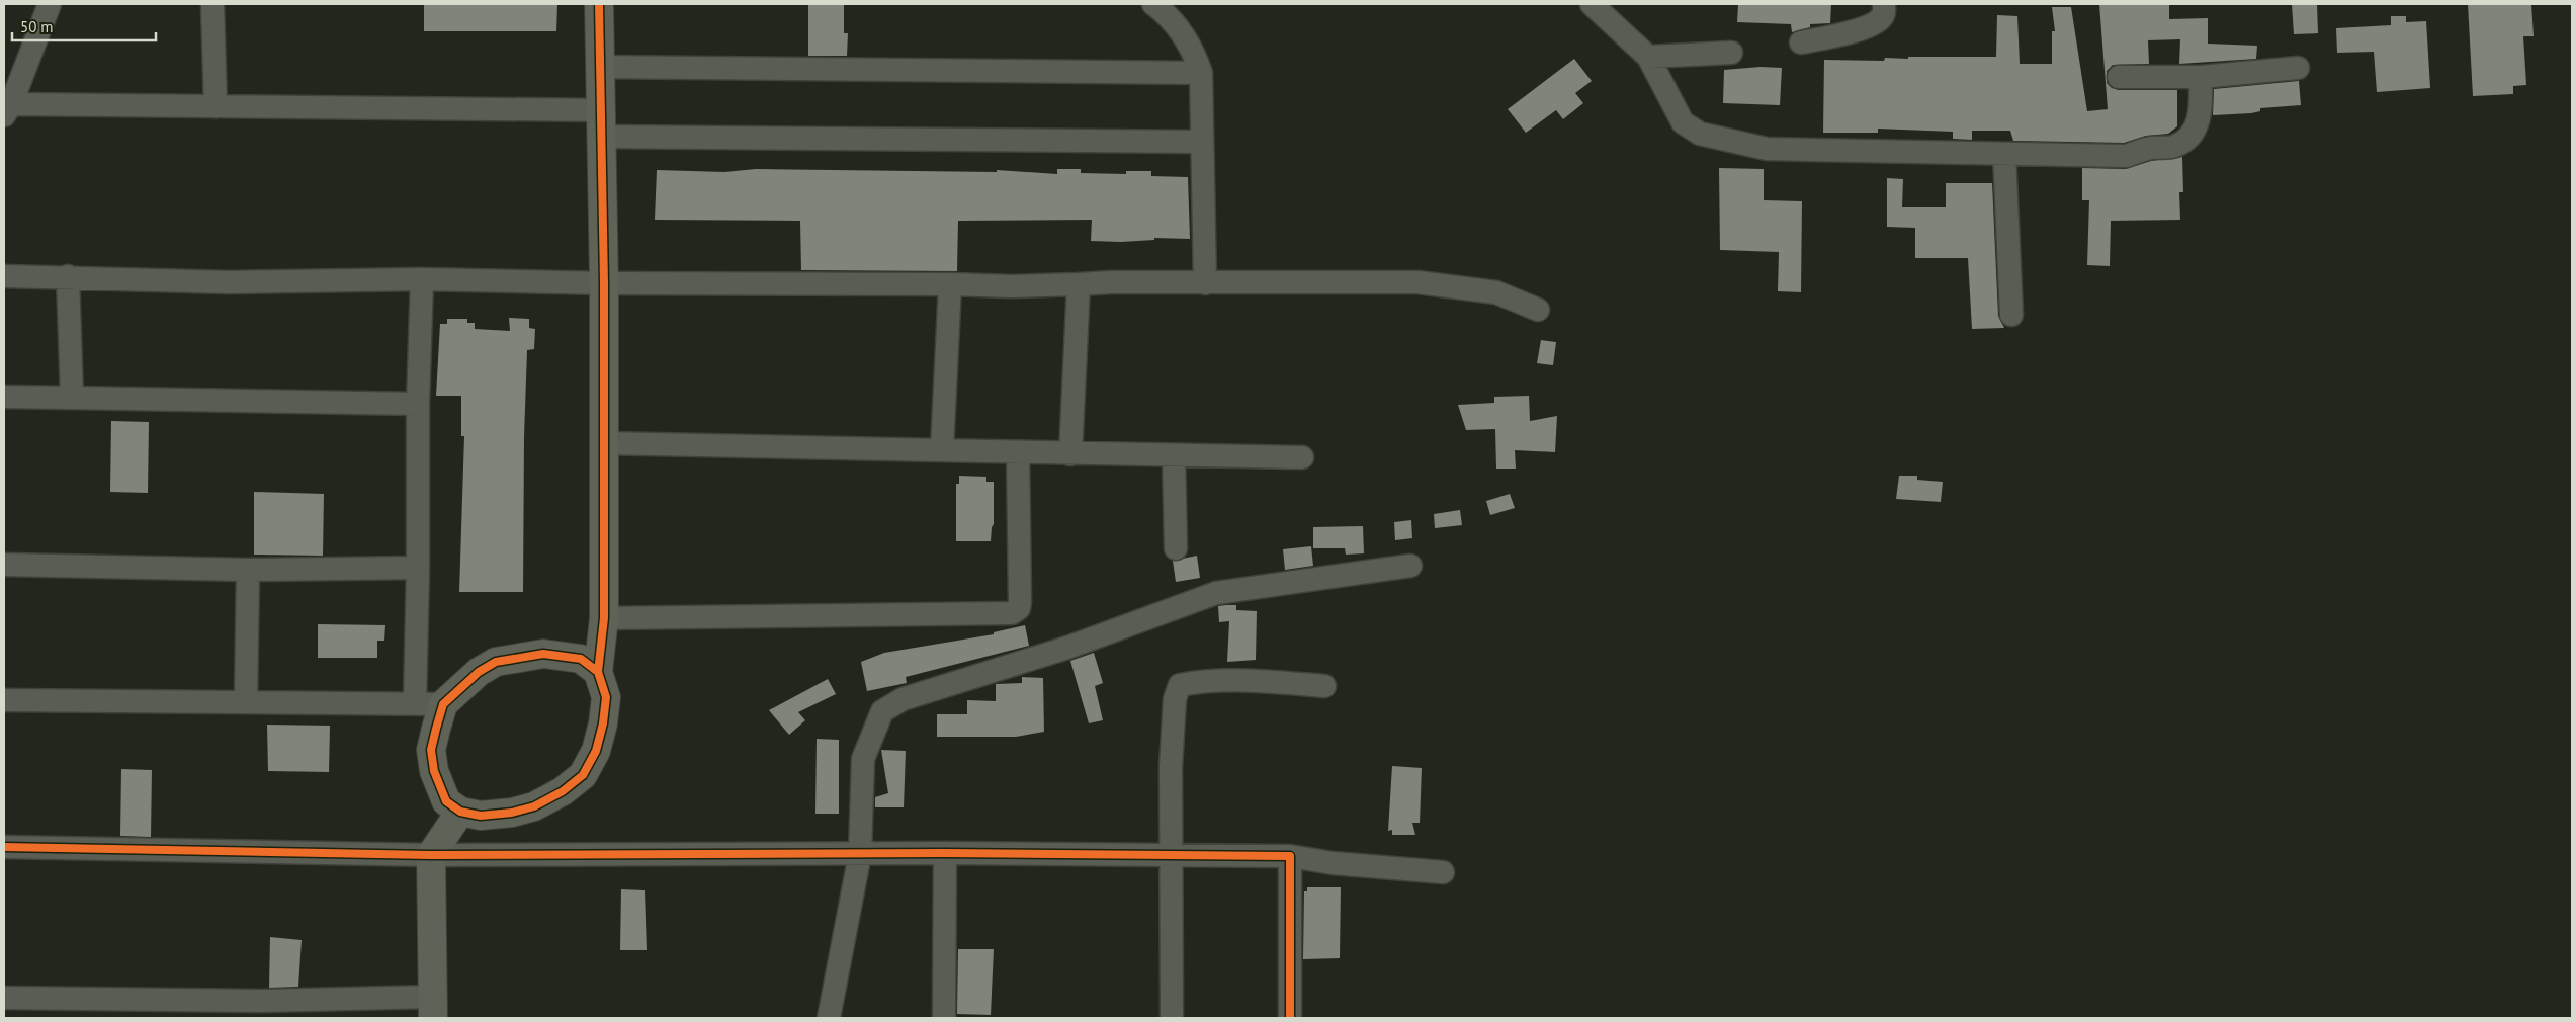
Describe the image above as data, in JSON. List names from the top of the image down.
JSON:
{
  "scale_bar": "50 m"
}
